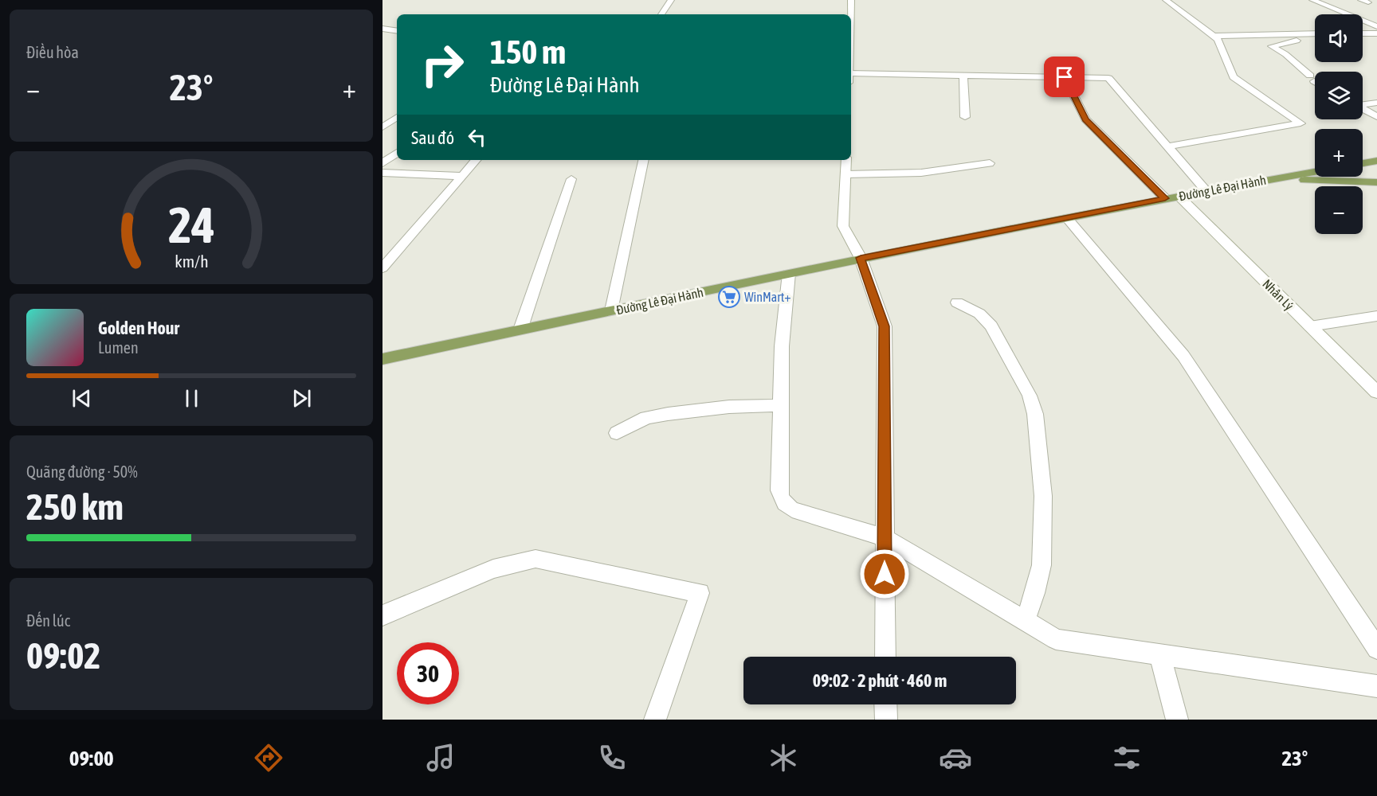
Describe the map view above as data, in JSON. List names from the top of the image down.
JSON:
{
  "streets": {
    "main road": ["Đường Lê Đại Hành"],
    "street": ["Nhân Lý"]
  },
  "crossings": [
    ["Đường Lê Đại Hành", "Nhân Lý"]
  ],
  "places": {
    "supermarket": ["WinMart+"]
  },
  "page": {
    "tile": [
      "Điều hòa",
      ["Quãng đường · 50%", "250 km"],
      ["Đến lúc", "09:02"]
    ],
    "map_buttons": ["+", "−"],
    "turn": ["150 m", "Đường Lê Đại Hành"],
    "heat": ["−", "23°", "+"],
    "then": "Sau đó",
    "song": ["Golden Hour", "Lumen"],
    "limit": "30",
    "trip": "09:02 · 2 phút · 460 m",
    "tabs": ["09:00", "23°"],
    "gauge": ["24", "km/h"]
  }
}
